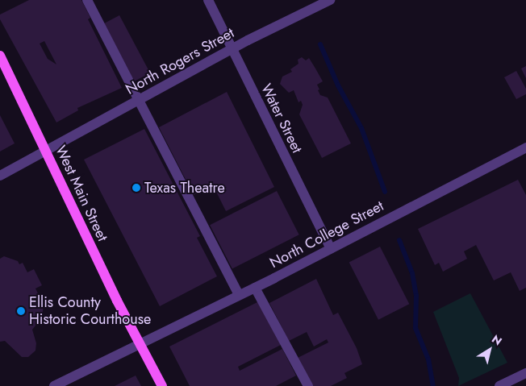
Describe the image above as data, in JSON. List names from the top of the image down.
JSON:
{
  "streets": {
    "main road": ["West Main Street"],
    "street": ["North Rogers Street", "Water Street", "North College Street"]
  },
  "crossings": [
    ["North Rogers Street", "Water Street"],
    ["North Rogers Street", "West Main Street"],
    ["Water Street", "North College Street"],
    ["West Main Street", "North College Street"]
  ],
  "places": ["Texas Theatre", "Ellis County Historic Courthouse"],
  "north": "top right"
}
